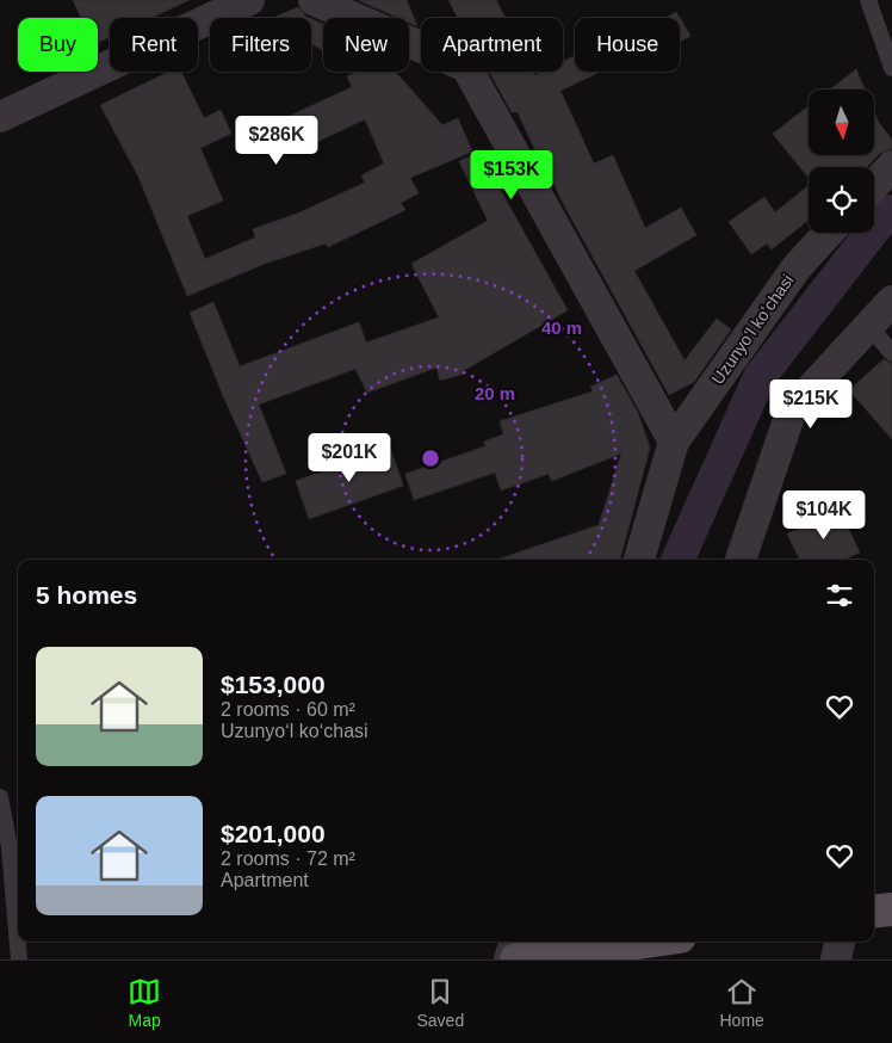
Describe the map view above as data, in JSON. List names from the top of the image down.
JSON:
{
  "streets": {
    "street": ["Uzunyoʻl koʻchasi"]
  },
  "north": "bottom",
  "page": {
    "chip": [
      "Buy",
      "Rent",
      "Filters",
      "New",
      "Apartment",
      "House"
    ],
    "price": [
      "$286K",
      "$153K",
      "$215K",
      "$201K",
      "$104K"
    ],
    "heading": "5 homes",
    "list": [
      {
        "name": "$153,000",
        "note": "2 rooms · 60 m² · Uzunyoʻl koʻchasi"
      },
      {
        "name": "$201,000",
        "note": "2 rooms · 72 m² · Apartment"
      }
    ],
    "tabs": ["Map", "Saved", "Home"]
  },
  "rings": ["40 m", "20 m"]
}
